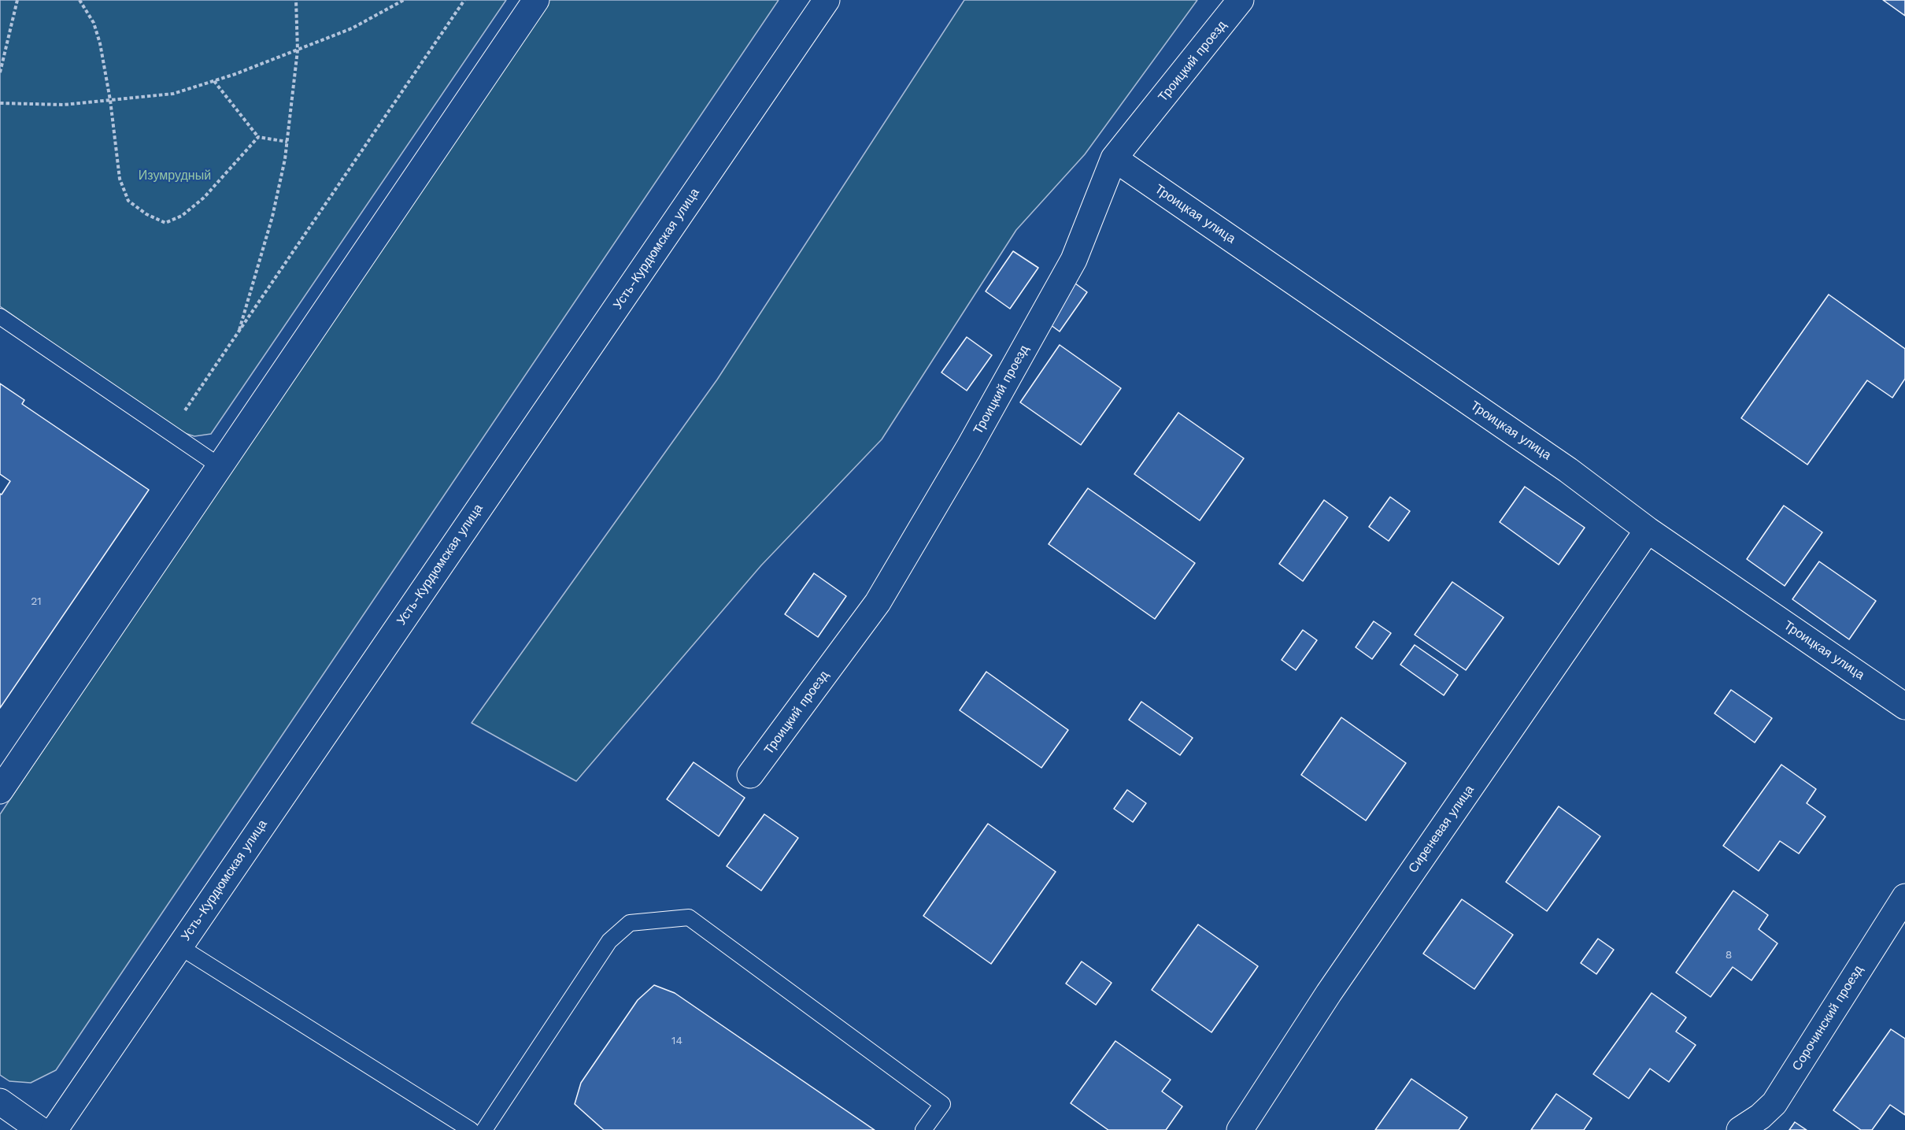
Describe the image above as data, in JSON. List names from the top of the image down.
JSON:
{
  "streets": {
    "street": [
      "Троицкий проезд",
      "Троицкая улица",
      "Усть-Курдюмская улица",
      "Сиреневая улица",
      "Сорочинский проезд"
    ]
  },
  "crossings": [
    ["Троицкий проезд", "Троицкая улица"],
    ["Троицкая улица", "Сиреневая улица"]
  ],
  "parks": ["Изумрудный"],
  "house_numbers": ["21", "8", "14"]
}
